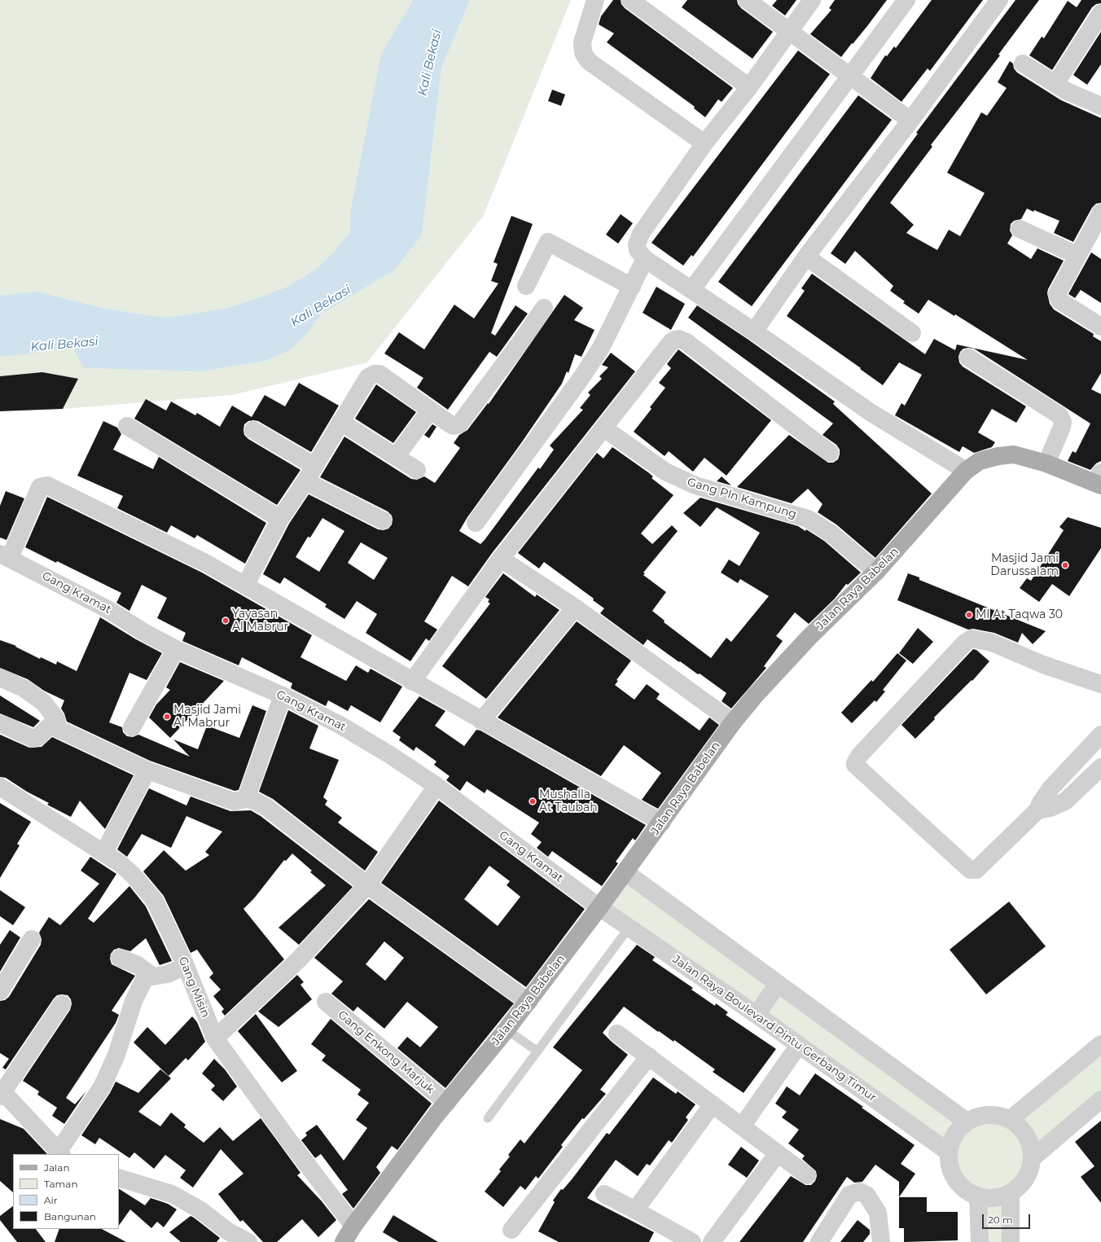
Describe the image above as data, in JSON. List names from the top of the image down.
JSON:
{
  "streets": {
    "main road": ["Jalan Raya Babelan"],
    "street": [
      "Gang Pln Kampung",
      "Gang Kramat",
      "Gang Misin",
      "Jalan Raya Boulevard Pintu Gerbang Timur",
      "Gang Enkong Marjuk"
    ]
  },
  "crossings": [
    ["Gang Pln Kampung", "Jalan Raya Babelan"],
    ["Jalan Raya Babelan", "Gang Kramat"],
    ["Jalan Raya Babelan", "Gang Misin"],
    ["Jalan Raya Babelan", "Jalan Raya Boulevard Pintu Gerbang Timur"],
    ["Jalan Raya Babelan", "Gang Enkong Marjuk"],
    ["Gang Kramat", "Jalan Raya Boulevard Pintu Gerbang Timur"]
  ],
  "water": ["Kali Bekasi"],
  "places": [
    "Masjid Jami Darussalam",
    "MI At Taqwa 30",
    "Yayasan Al Mabrur",
    "Masjid Jami Al Mabrur",
    "Mushalla At Taubah"
  ],
  "legend": [
    "Jalan",
    "Taman",
    "Air",
    "Bangunan"
  ],
  "scale_bar": "20 m"
}
